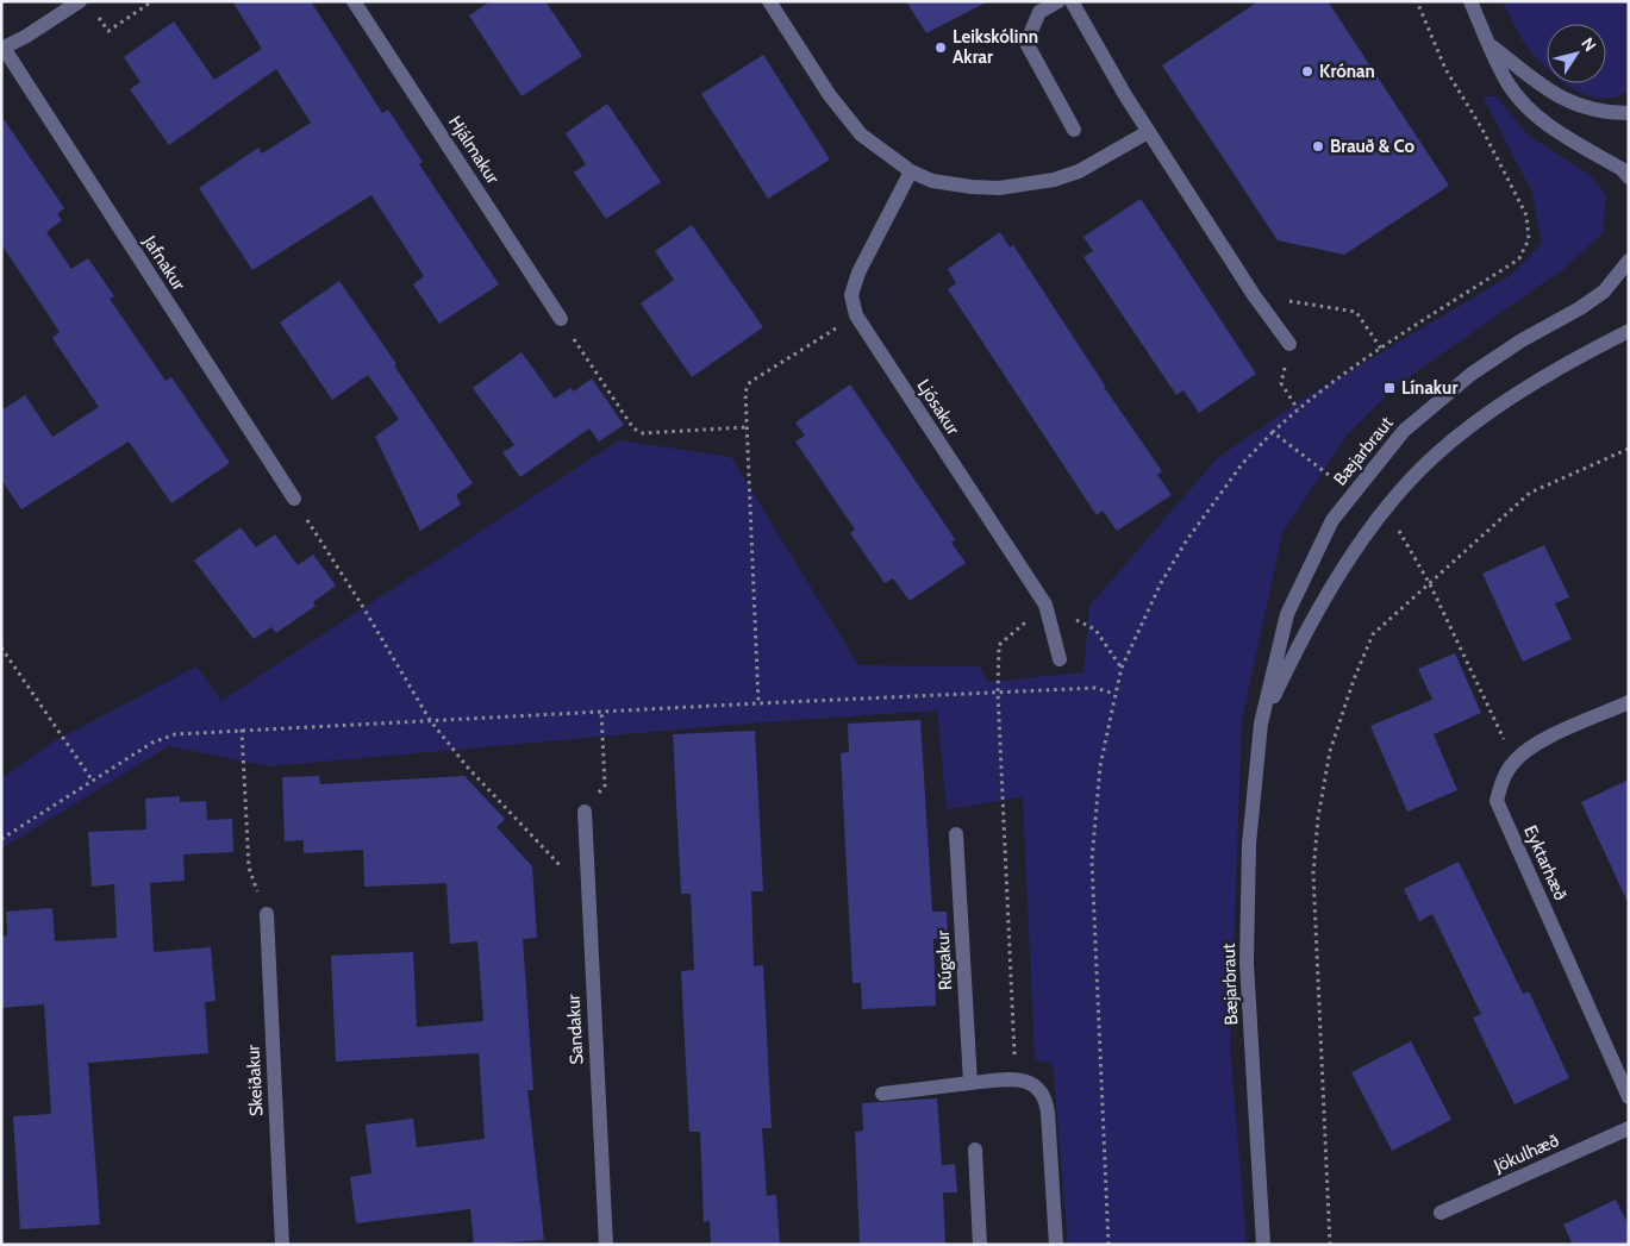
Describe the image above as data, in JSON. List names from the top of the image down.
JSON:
{
  "streets": {
    "street": [
      "Hjálmakur",
      "Jafnakur",
      "Ljósakur",
      "Bæjarbraut",
      "Eyktarhæð",
      "Rúgakur",
      "Sandakur",
      "Skeiðakur",
      "Jökulhæð"
    ]
  },
  "places": {
    "other": ["Leikskólinn Akrar", "Krónan", "Brauð & Co"],
    "transit": ["Línakur"]
  },
  "north": "top right"
}
